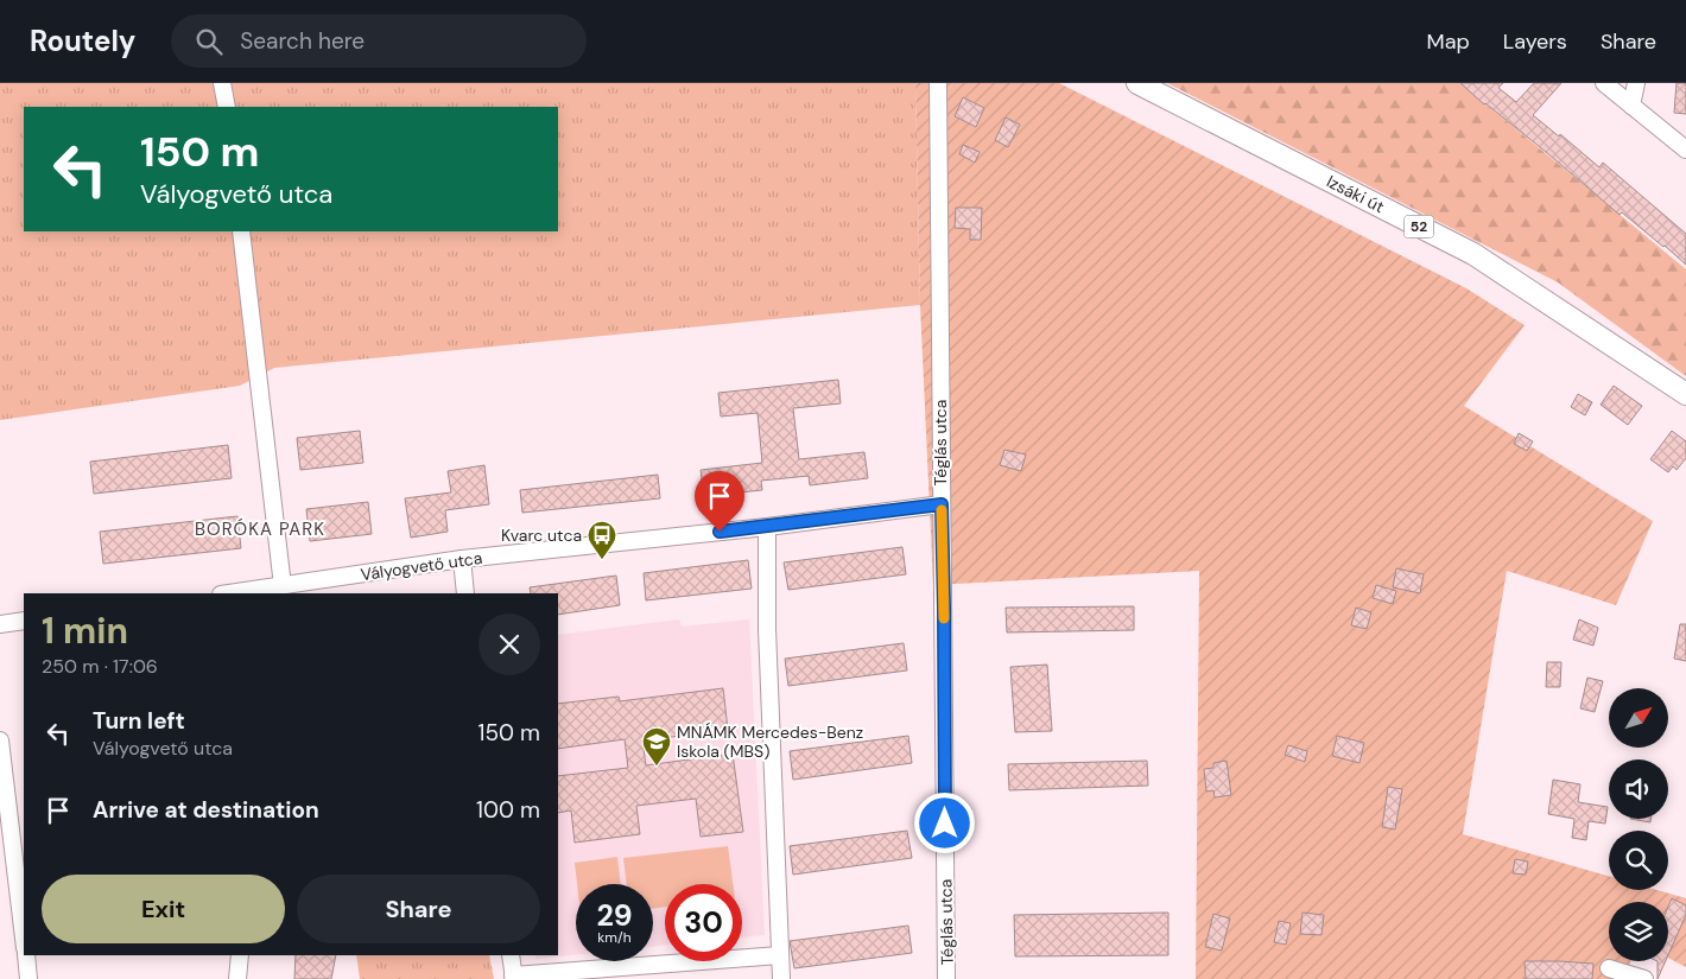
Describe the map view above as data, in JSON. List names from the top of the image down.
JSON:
{
  "streets": {
    "main road": ["Izsáki út", "52"],
    "street": ["Téglás utca", "Vályogvető utca"]
  },
  "crossings": [
    ["Téglás utca", "Vályogvető utca"]
  ],
  "districts": ["BORÓKA PARK"],
  "places": {
    "bus stop": ["Kvarc utca"],
    "school or university": ["MNÁMK Mercedes-Benz Iskola (MBS)"]
  },
  "north": "top right",
  "page": {
    "header": "Routely",
    "search": "Search here",
    "nav": ["Map", "Layers", "Share"],
    "turn": ["150 m", "Vályogvető utca"],
    "heading": ["1 min", "250 m · 17:06"],
    "list": [
      {
        "name": "Turn left",
        "note": "Vályogvető utca",
        "value": "150 m"
      },
      {
        "name": "Arrive at destination",
        "value": "100 m"
      }
    ],
    "buttons": ["Exit", "Share"],
    "speed": "29 km/h",
    "limit": "30"
  }
}
